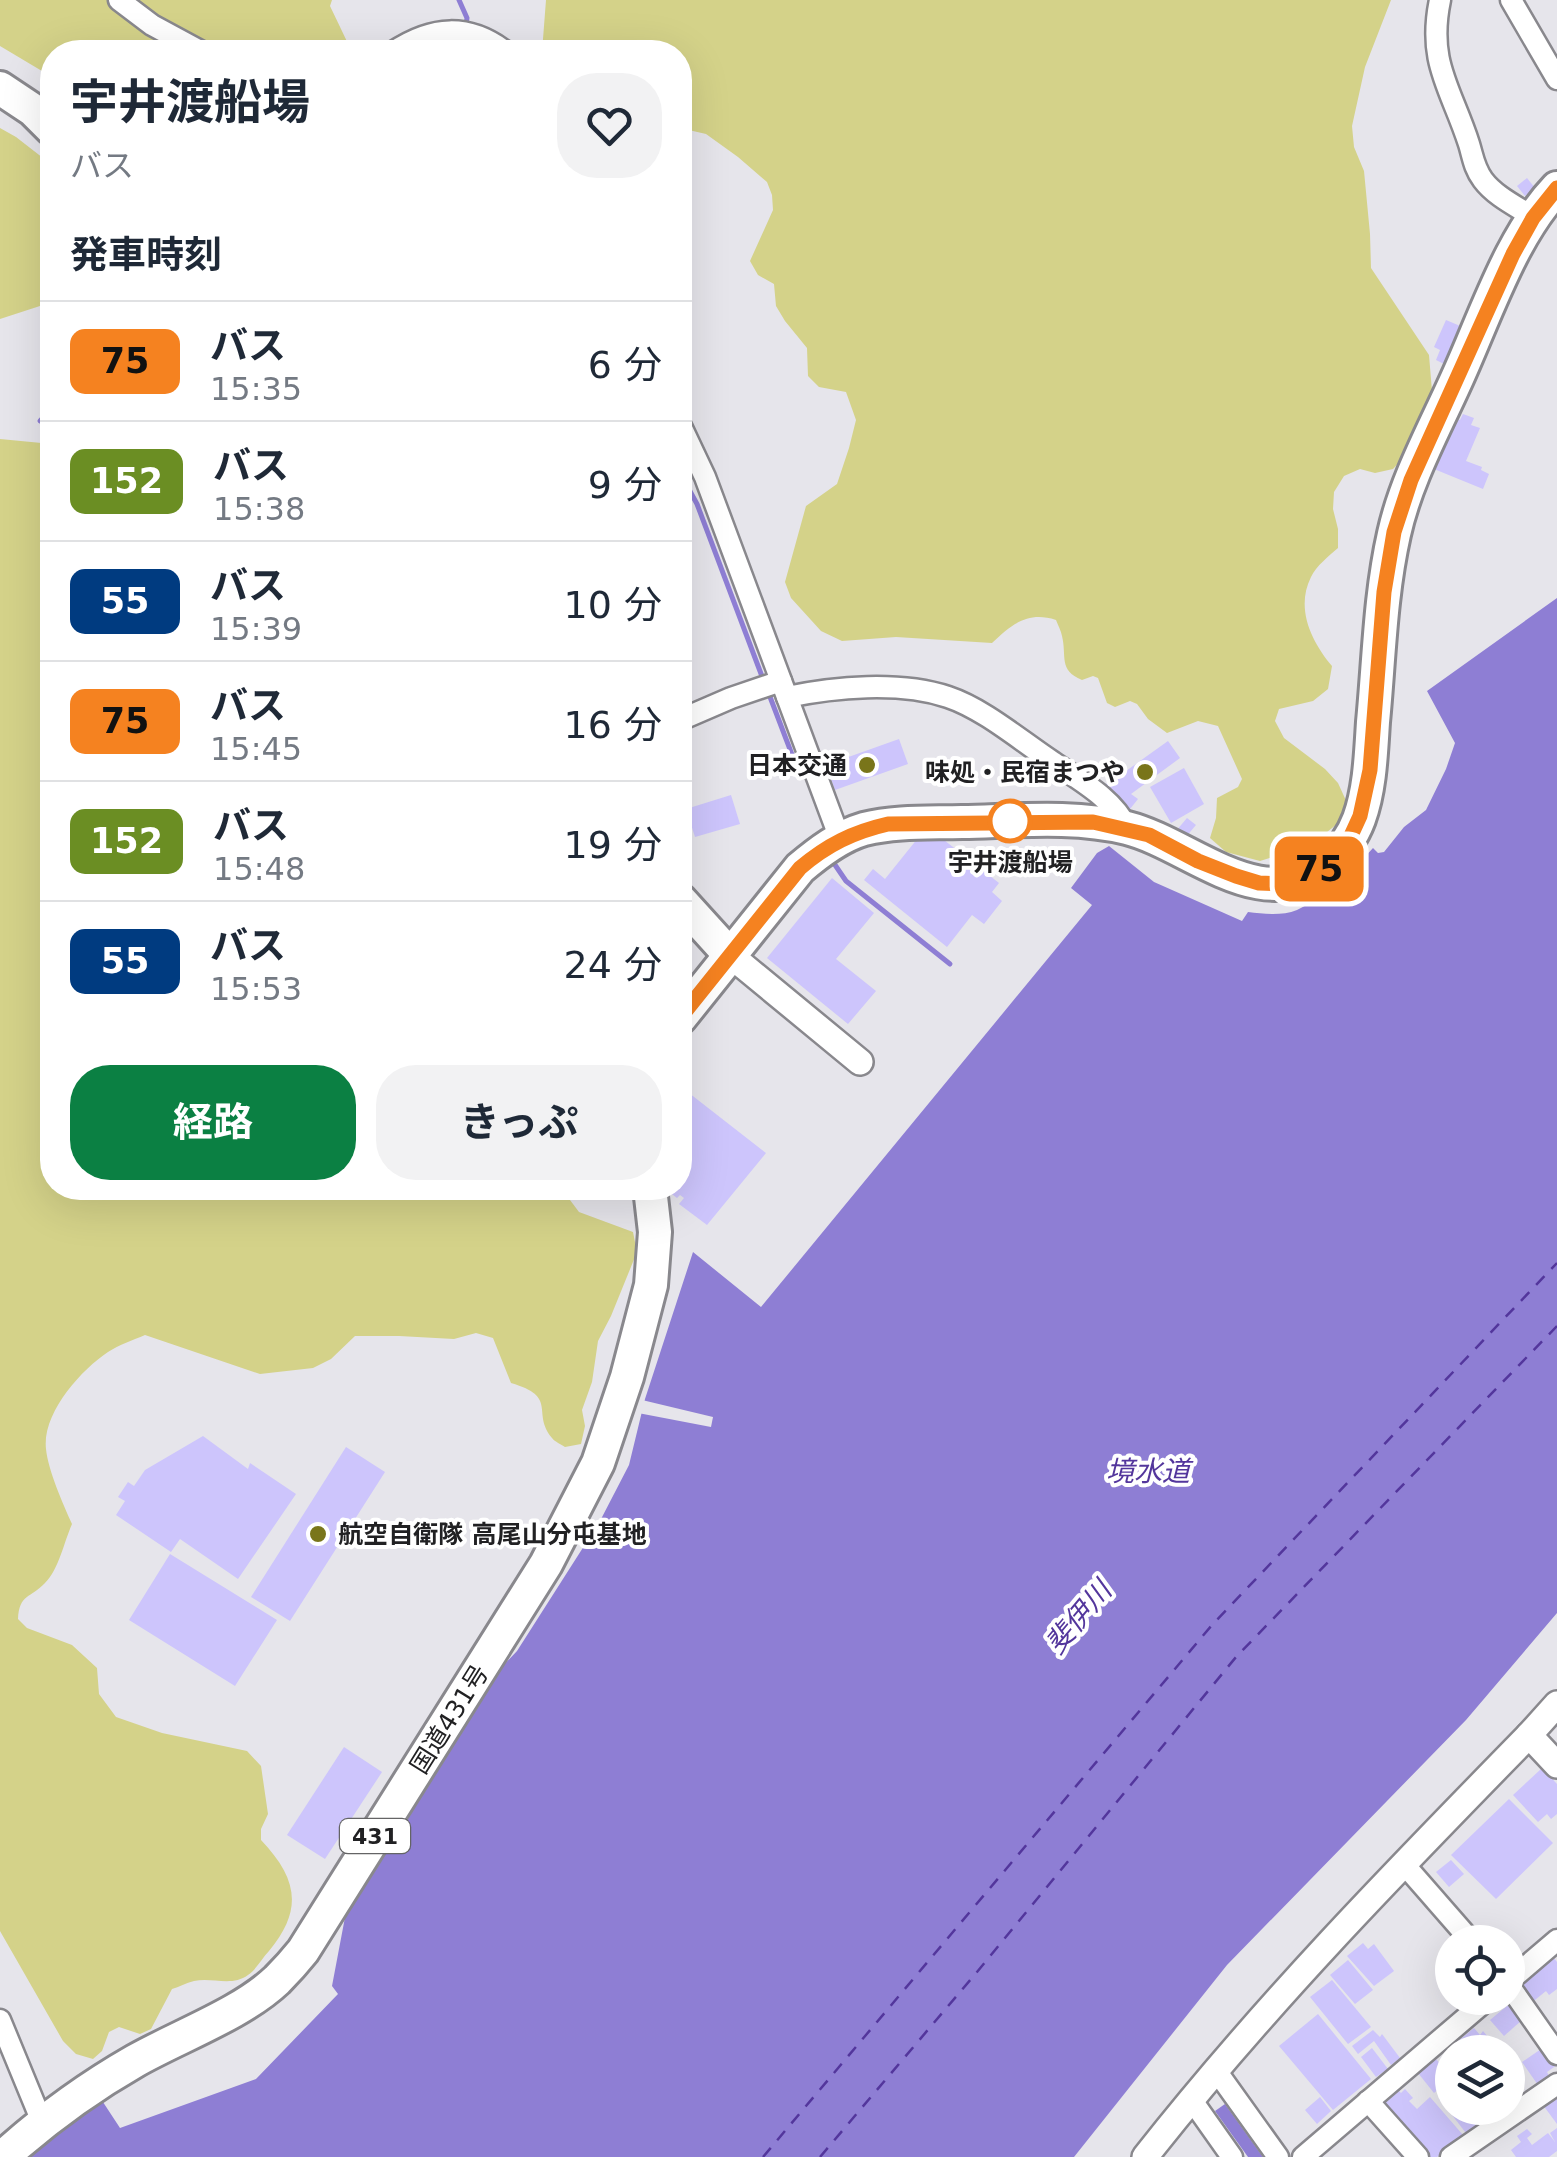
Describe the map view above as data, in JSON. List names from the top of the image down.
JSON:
{
  "streets": {
    "highway": ["国道431号", "431"]
  },
  "water": ["境水道", "斐伊川"],
  "places": [
    "日本交通",
    "味処・民宿まつや",
    "宇井渡船場",
    "航空自衛隊 高尾山分屯基地"
  ],
  "lines": ["bus line 75"],
  "page": {
    "on_map": "75",
    "heading": [
      ["宇井渡船場", "バス"],
      "発車時刻"
    ],
    "list": [
      {
        "mark": "75",
        "name": "バス",
        "note": "15:35",
        "value": "6 分"
      },
      {
        "mark": "152",
        "name": "バス",
        "note": "15:38",
        "value": "9 分"
      },
      {
        "mark": "55",
        "name": "バス",
        "note": "15:39",
        "value": "10 分"
      },
      {
        "mark": "75",
        "name": "バス",
        "note": "15:45",
        "value": "16 分"
      },
      {
        "mark": "152",
        "name": "バス",
        "note": "15:48",
        "value": "19 分"
      },
      {
        "mark": "55",
        "name": "バス",
        "note": "15:53",
        "value": "24 分"
      }
    ],
    "buttons": ["経路", "きっぷ"]
  }
}
